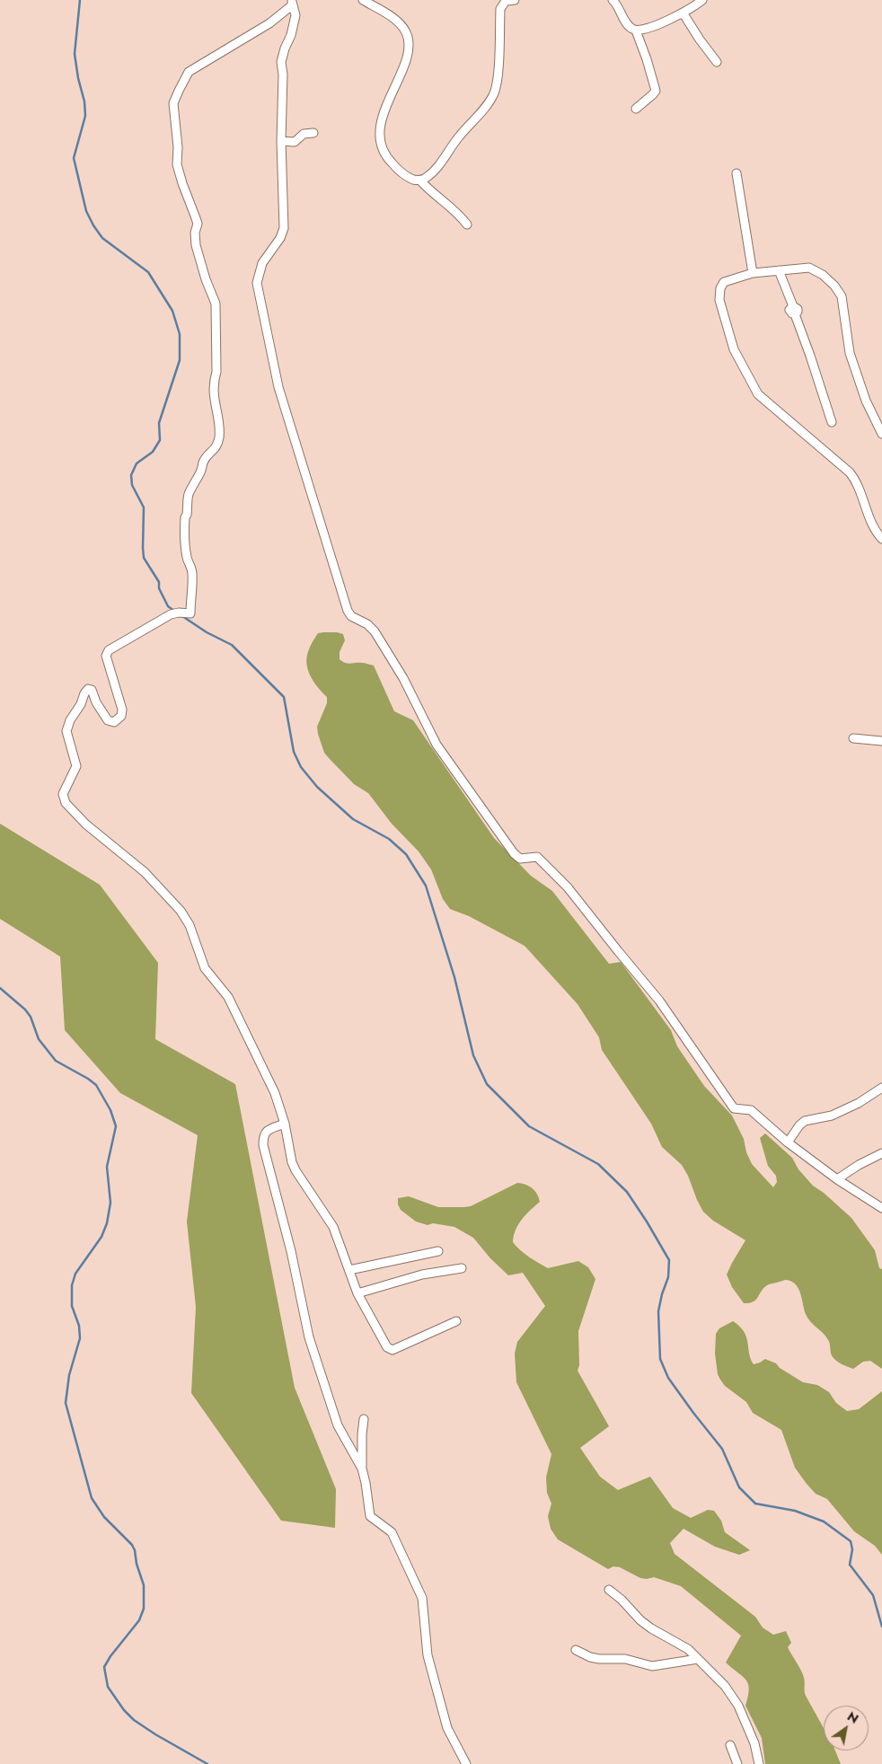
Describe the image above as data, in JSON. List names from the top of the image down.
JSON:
{
  "north": "top right"
}
